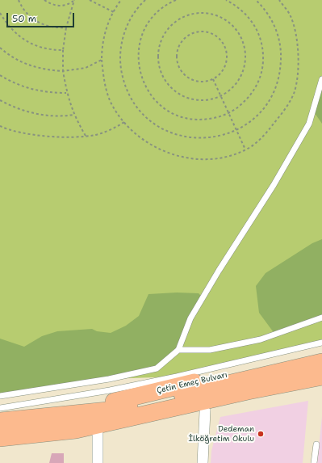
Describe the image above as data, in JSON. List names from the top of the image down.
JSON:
{
  "streets": {
    "main road": ["Çetin Emeç Bulvarı"]
  },
  "places": ["Dedeman İlköğretim Okulu"],
  "scale_bar": "50 m"
}
